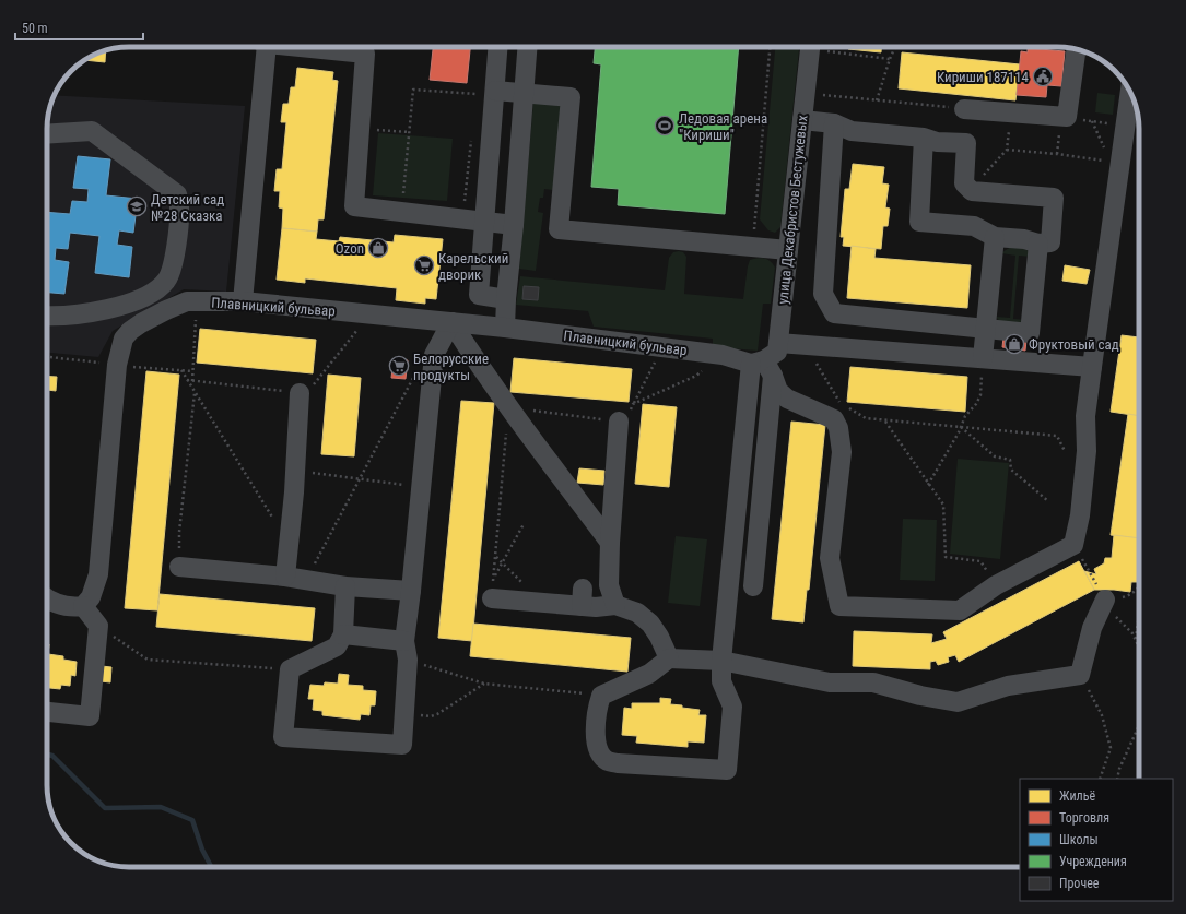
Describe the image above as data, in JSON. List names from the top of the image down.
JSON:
{
  "streets": {
    "street": ["улица Декабристов Бестужевых", "Плавницкий бульвар"]
  },
  "places": {
    "public building": ["Кириши 187114"],
    "sports": ["Ледовая арена \"Кириши\""],
    "school or university": ["Детский сад №28 Сказка"],
    "shop": ["Ozon", "Фруктовый сад"],
    "supermarket": ["Карельский дворик", "Белорусские продукты"]
  },
  "legend": [
    "Жильё",
    "Торговля",
    "Школы",
    "Учреждения",
    "Прочее"
  ],
  "scale_bar": "50 m"
}
